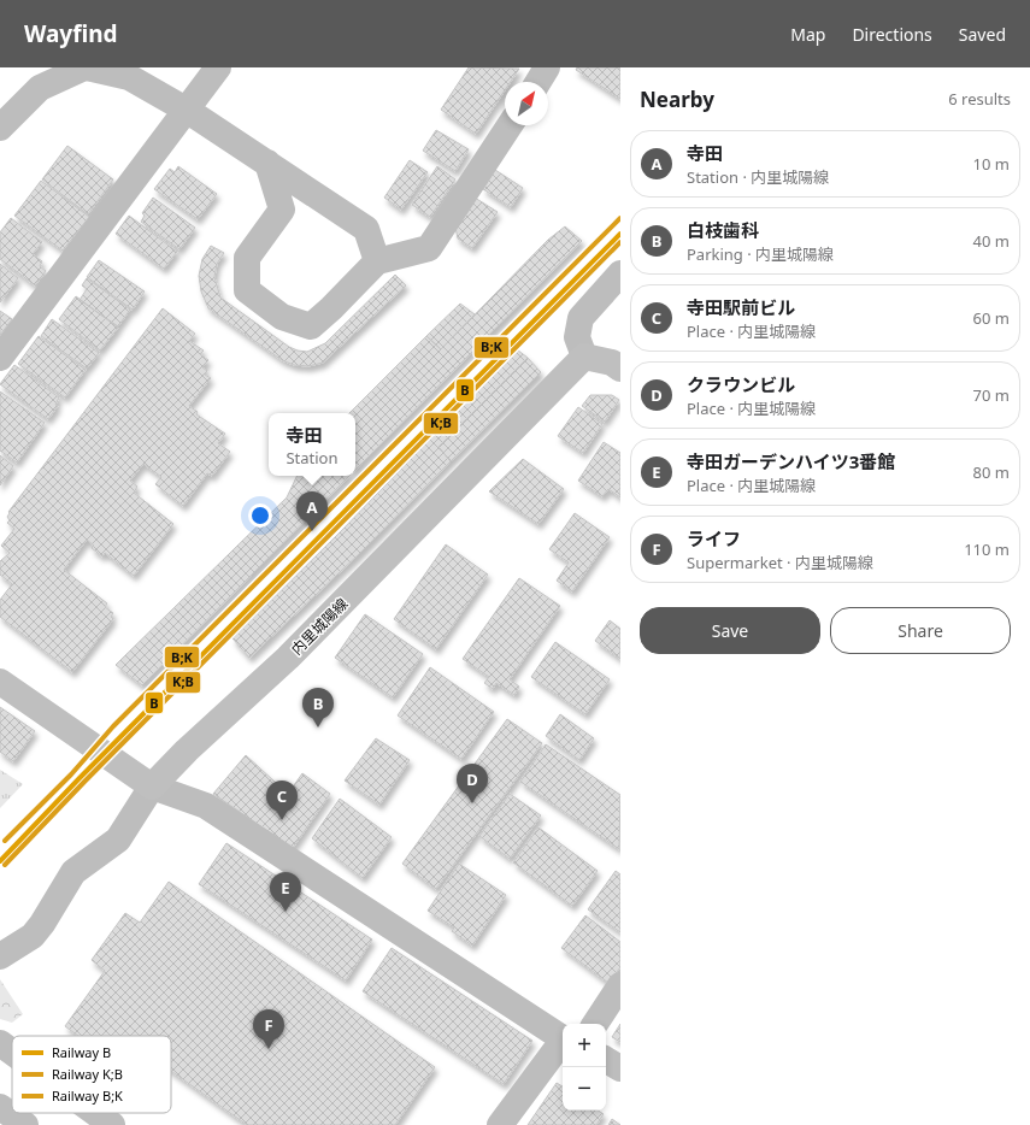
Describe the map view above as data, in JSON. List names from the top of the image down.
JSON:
{
  "streets": {
    "main road": ["内里城陽線"]
  },
  "lines": ["rail line B;K", "rail line B", "rail line K;B"],
  "legend": ["Railway B", "Railway K;B", "Railway B;K"],
  "north": "top right",
  "page": {
    "header": "Wayfind",
    "nav": ["Map", "Directions", "Saved"],
    "heading": ["Nearby", "6 results"],
    "list": [
      {
        "mark": "A",
        "name": "寺田",
        "note": "Station · 内里城陽線",
        "value": "10 m"
      },
      {
        "mark": "B",
        "name": "白枝歯科",
        "note": "Parking · 内里城陽線",
        "value": "40 m"
      },
      {
        "mark": "C",
        "name": "寺田駅前ビル",
        "note": "Place · 内里城陽線",
        "value": "60 m"
      },
      {
        "mark": "D",
        "name": "クラウンビル",
        "note": "Place · 内里城陽線",
        "value": "70 m"
      },
      {
        "mark": "E",
        "name": "寺田ガーデンハイツ3番館",
        "note": "Place · 内里城陽線",
        "value": "80 m"
      },
      {
        "mark": "F",
        "name": "ライフ",
        "note": "Supermarket · 内里城陽線",
        "value": "110 m"
      }
    ],
    "popup": ["寺田", "Station"],
    "pins": [
      "A",
      "B",
      "D",
      "C",
      "E",
      "F"
    ],
    "buttons": ["Save", "Share"],
    "map_buttons": ["+", "−"]
  }
}
